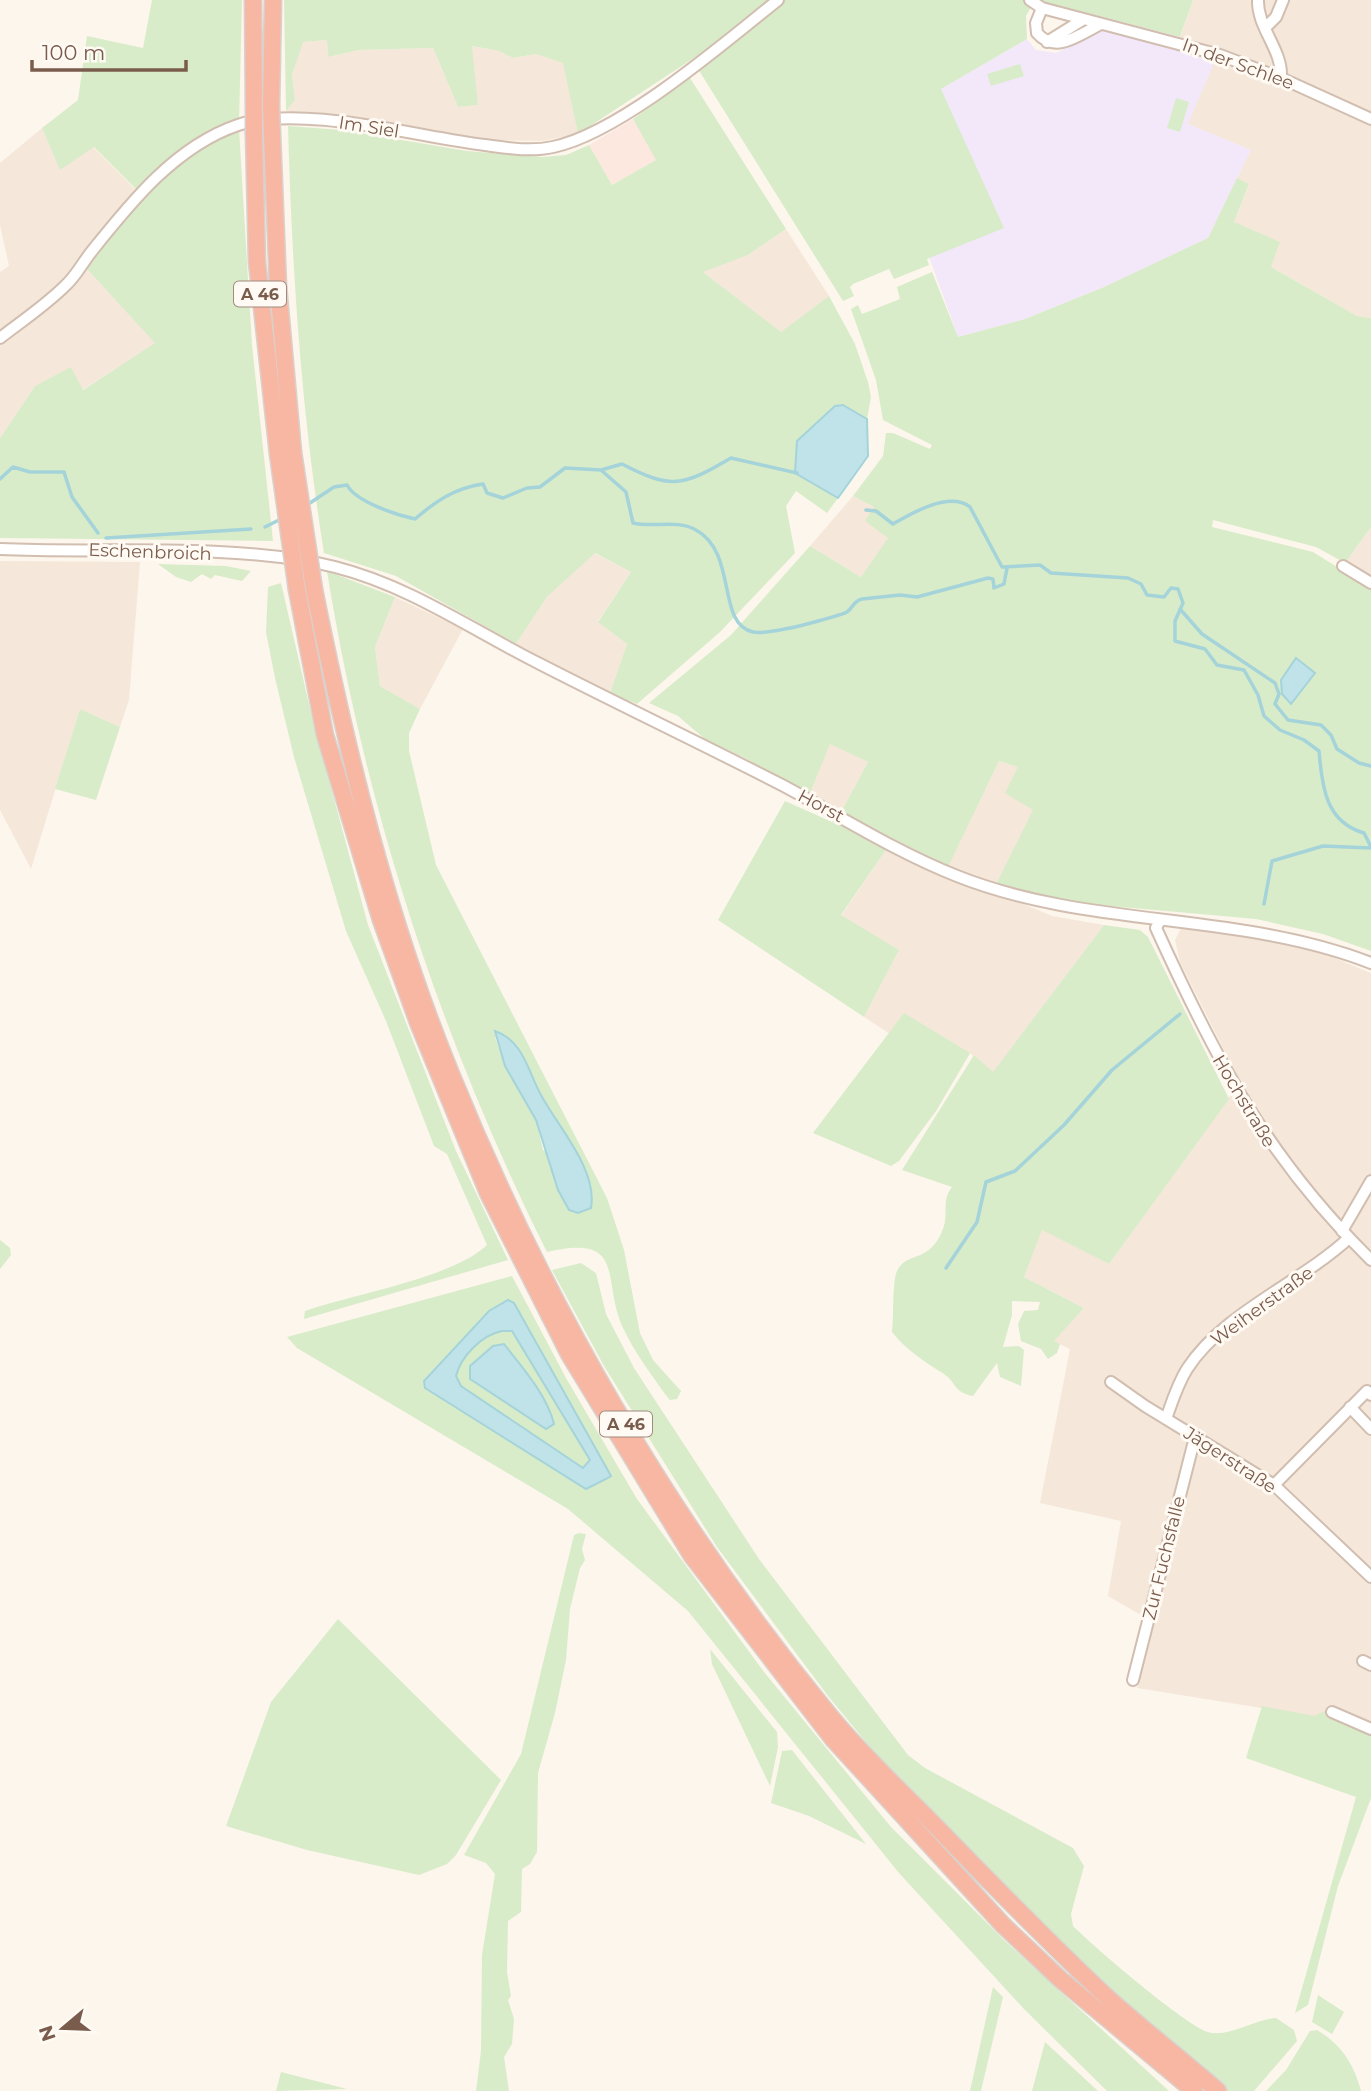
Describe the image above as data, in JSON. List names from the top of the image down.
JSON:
{
  "streets": {
    "highway": ["A 46"],
    "street": [
      "In der Schlee",
      "Im Siel",
      "Eschenbroich",
      "Horst",
      "Hochstraße",
      "Weiherstraße",
      "Jägerstraße",
      "Zur Fuchsfalle"
    ]
  },
  "crossings": [
    ["Eschenbroich", "Horst"],
    ["Horst", "Hochstraße"],
    ["Hochstraße", "Weiherstraße"],
    ["Weiherstraße", "Jägerstraße"],
    ["Jägerstraße", "Zur Fuchsfalle"]
  ],
  "scale_bar": "100 m",
  "north": "left"
}
